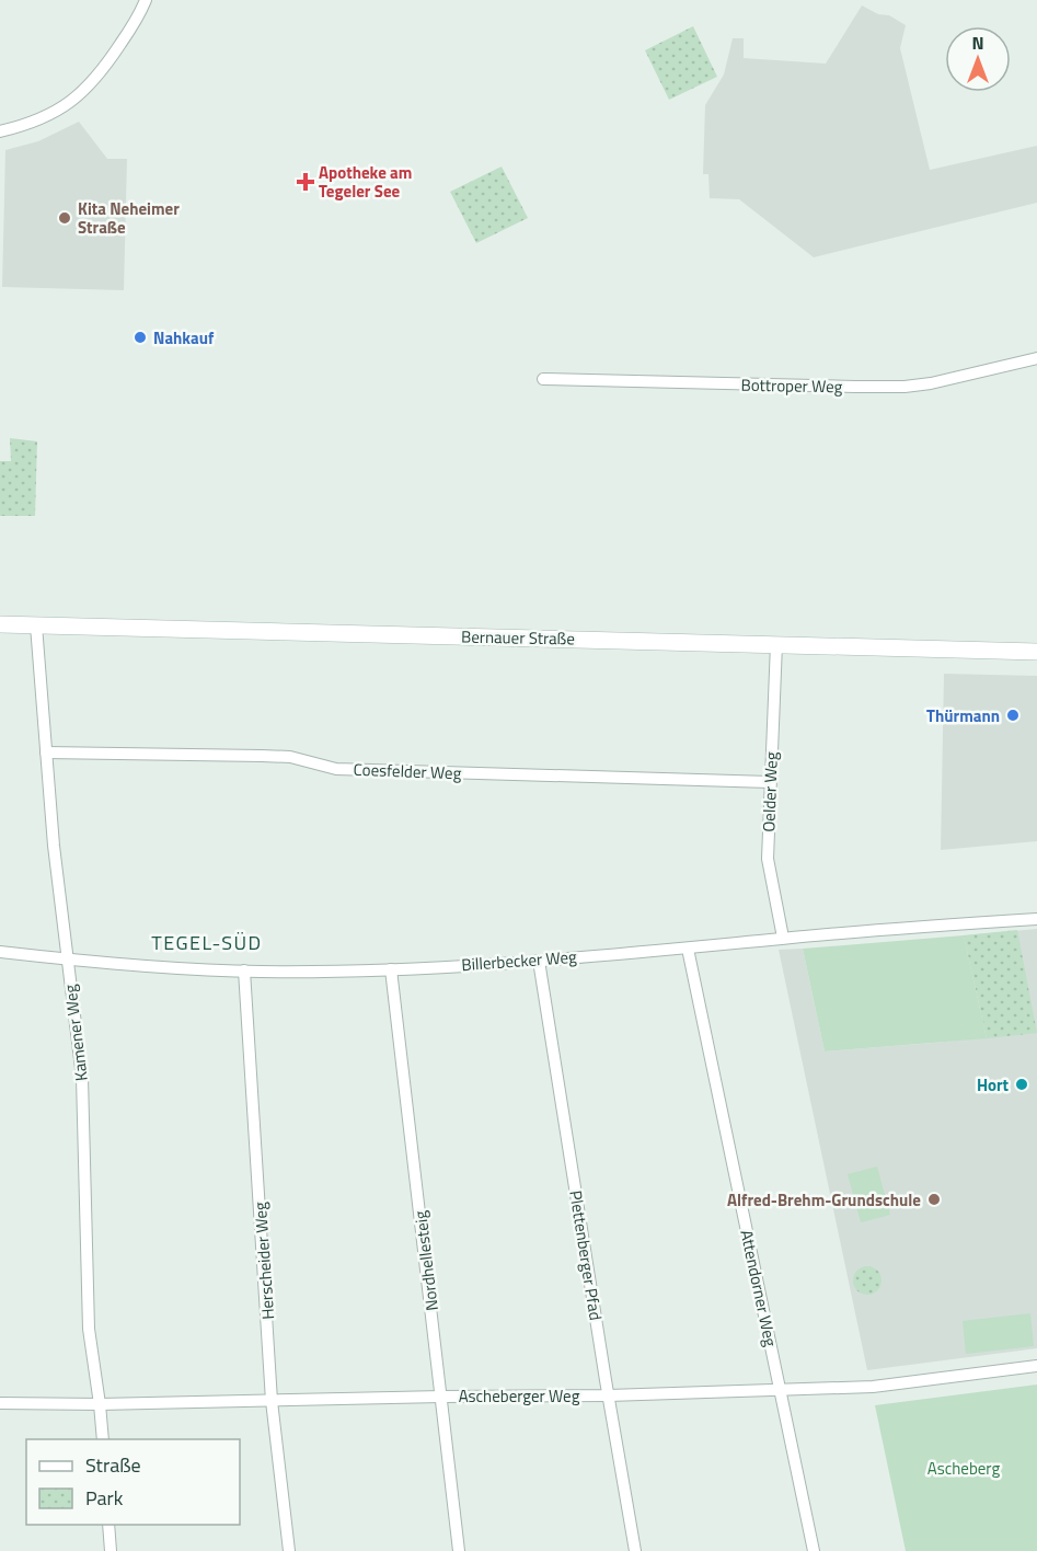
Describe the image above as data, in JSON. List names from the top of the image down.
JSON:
{
  "streets": {
    "main road": ["Bernauer Straße"],
    "street": [
      "Bottroper Weg",
      "Coesfelder Weg",
      "Oelder Weg",
      "Billerbecker Weg",
      "Kamener Weg",
      "Plettenberger Pfad",
      "Herscheider Weg",
      "Nordhellesteig",
      "Attendorner Weg",
      "Ascheberger Weg"
    ]
  },
  "crossings": [
    ["Bernauer Straße", "Oelder Weg"],
    ["Bernauer Straße", "Kamener Weg"],
    ["Coesfelder Weg", "Oelder Weg"],
    ["Coesfelder Weg", "Kamener Weg"],
    ["Oelder Weg", "Billerbecker Weg"],
    ["Billerbecker Weg", "Kamener Weg"],
    ["Billerbecker Weg", "Plettenberger Pfad"],
    ["Billerbecker Weg", "Herscheider Weg"],
    ["Billerbecker Weg", "Nordhellesteig"],
    ["Billerbecker Weg", "Attendorner Weg"],
    ["Kamener Weg", "Ascheberger Weg"],
    ["Plettenberger Pfad", "Ascheberger Weg"],
    ["Herscheider Weg", "Ascheberger Weg"],
    ["Nordhellesteig", "Ascheberger Weg"],
    ["Attendorner Weg", "Ascheberger Weg"]
  ],
  "districts": ["TEGEL-SÜD"],
  "parks": ["Ascheberg"],
  "places": {
    "health": ["Apotheke am Tegeler See"],
    "other": [
      "Kita Neheimer Straße",
      "Nahkauf",
      "Thürmann",
      "Hort",
      "Alfred-Brehm-Grundschule"
    ]
  },
  "legend": ["Straße", "Park"],
  "north": "top"
}
